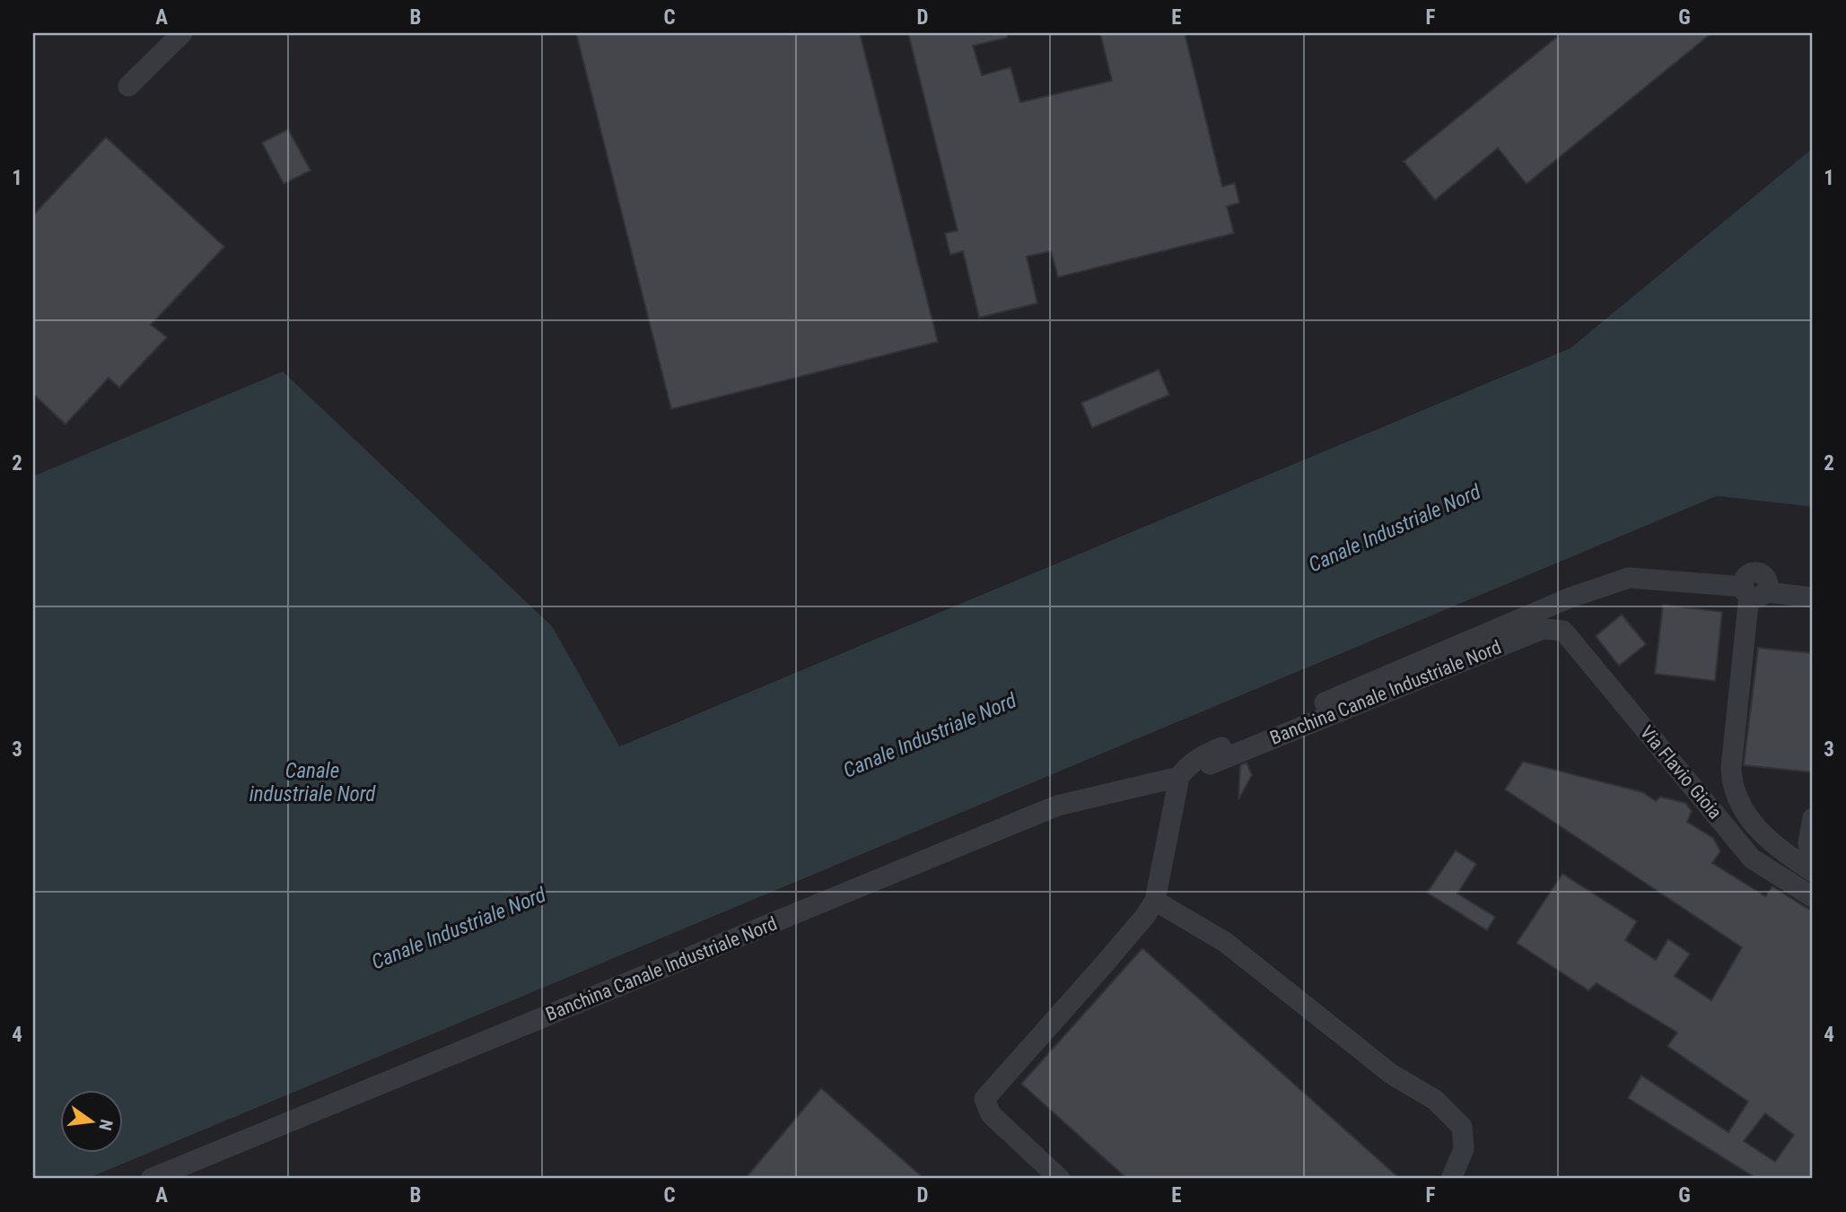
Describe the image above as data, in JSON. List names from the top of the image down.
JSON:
{
  "streets": {
    "street": ["Banchina Canale Industriale Nord", "Via Flavio Gioia"]
  },
  "crossings": [
    ["Banchina Canale Industriale Nord", "Via Flavio Gioia"]
  ],
  "water": ["Canale Industriale Nord", "Canale industriale Nord"],
  "north": "right",
  "grid": {
    "columns": [
      "A",
      "B",
      "C",
      "D",
      "E",
      "F",
      "G"
    ],
    "rows": [
      "1",
      "2",
      "3",
      "4"
    ]
  }
}
